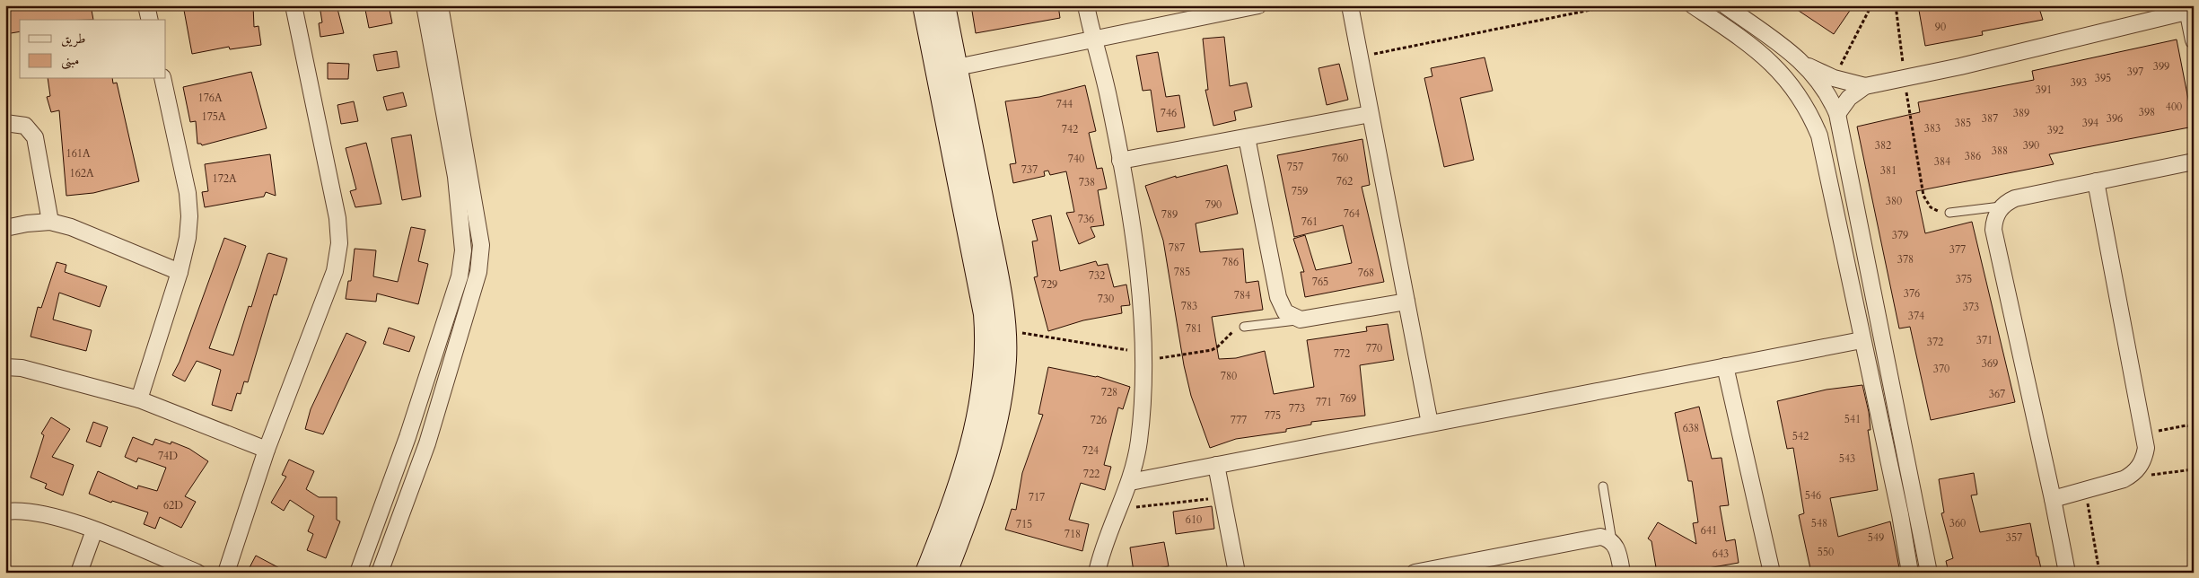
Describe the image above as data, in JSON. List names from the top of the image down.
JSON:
{
  "house_numbers": [
    "90",
    "399",
    "397",
    "395",
    "393",
    "391",
    "176A",
    "744",
    "400",
    "398",
    "746",
    "389",
    "175A",
    "387",
    "396",
    "385",
    "394",
    "383",
    "742",
    "392",
    "382",
    "390",
    "388",
    "161A",
    "386",
    "760",
    "740",
    "384",
    "757",
    "737",
    "381",
    "162A",
    "172A",
    "762",
    "738",
    "759",
    "380",
    "790",
    "764",
    "789",
    "736",
    "761",
    "379",
    "787",
    "377",
    "378",
    "786",
    "785",
    "768",
    "732",
    "375",
    "765",
    "729",
    "376",
    "784",
    "730",
    "783",
    "373",
    "374",
    "781",
    "371",
    "372",
    "770",
    "772",
    "369",
    "370",
    "780",
    "728",
    "367",
    "769",
    "771",
    "773",
    "775",
    "541",
    "726",
    "777",
    "638",
    "542",
    "724",
    "74D",
    "543",
    "722",
    "546",
    "717",
    "62D",
    "610",
    "548",
    "360",
    "715",
    "641",
    "718",
    "549",
    "357",
    "550",
    "643"
  ],
  "legend": ["طريق", "مبنى"]
}
